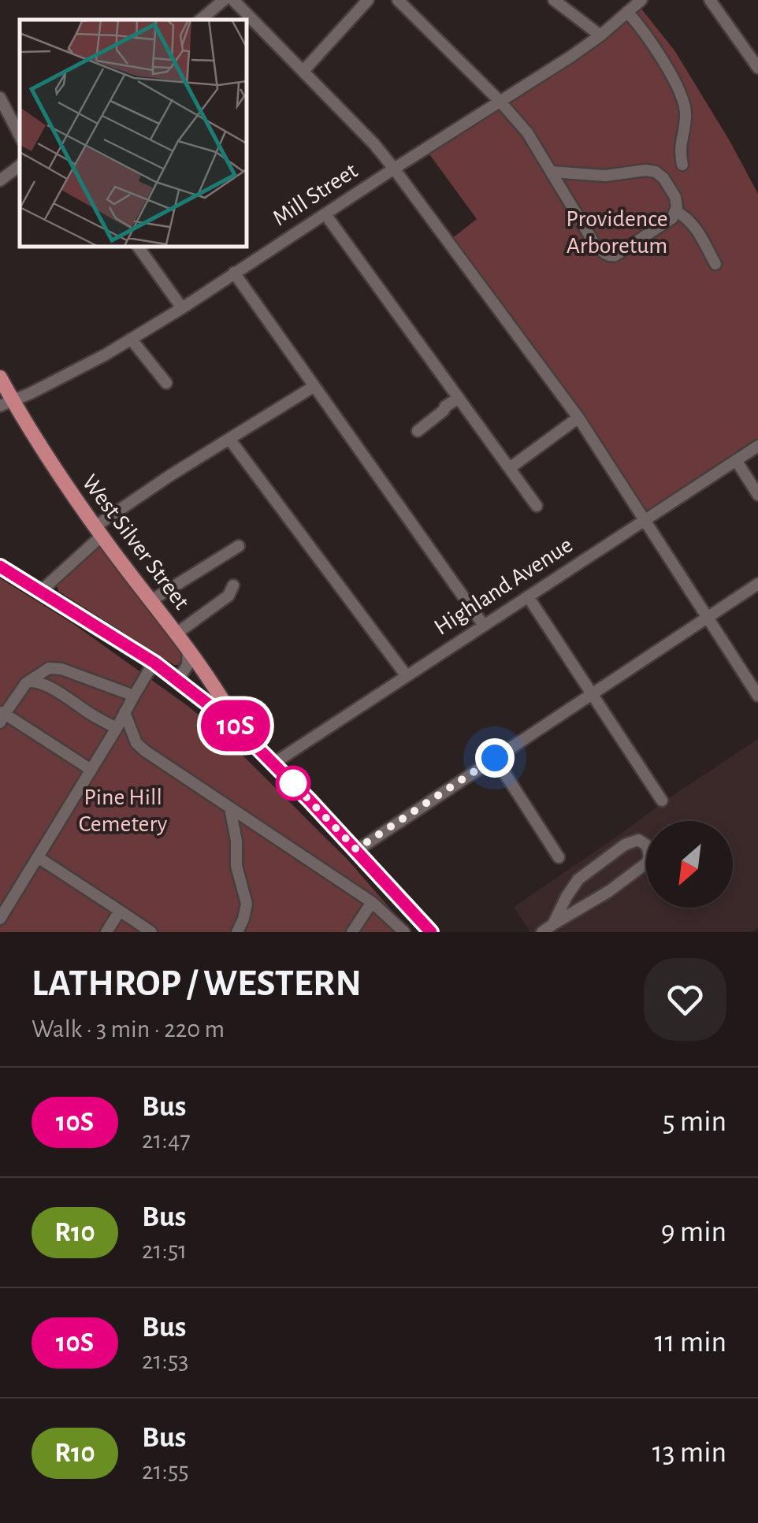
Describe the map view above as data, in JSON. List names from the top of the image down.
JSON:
{
  "streets": {
    "main road": ["West Silver Street"],
    "street": ["Mill Street", "Highland Avenue"]
  },
  "crossings": [
    ["Mill Street", "West Silver Street"]
  ],
  "parks": ["Providence Arboretum", "Pine Hill Cemetery"],
  "lines": ["bus line 10S"],
  "north": "bottom left",
  "page": {
    "on_map": "10S",
    "heading": ["LATHROP / WESTERN", "Walk · 3 min · 220 m"],
    "list": [
      {
        "mark": "10S",
        "name": "Bus",
        "note": "21:47",
        "value": "5 min"
      },
      {
        "mark": "R10",
        "name": "Bus",
        "note": "21:51",
        "value": "9 min"
      },
      {
        "mark": "10S",
        "name": "Bus",
        "note": "21:53",
        "value": "11 min"
      },
      {
        "mark": "R10",
        "name": "Bus",
        "note": "21:55",
        "value": "13 min"
      }
    ]
  }
}
